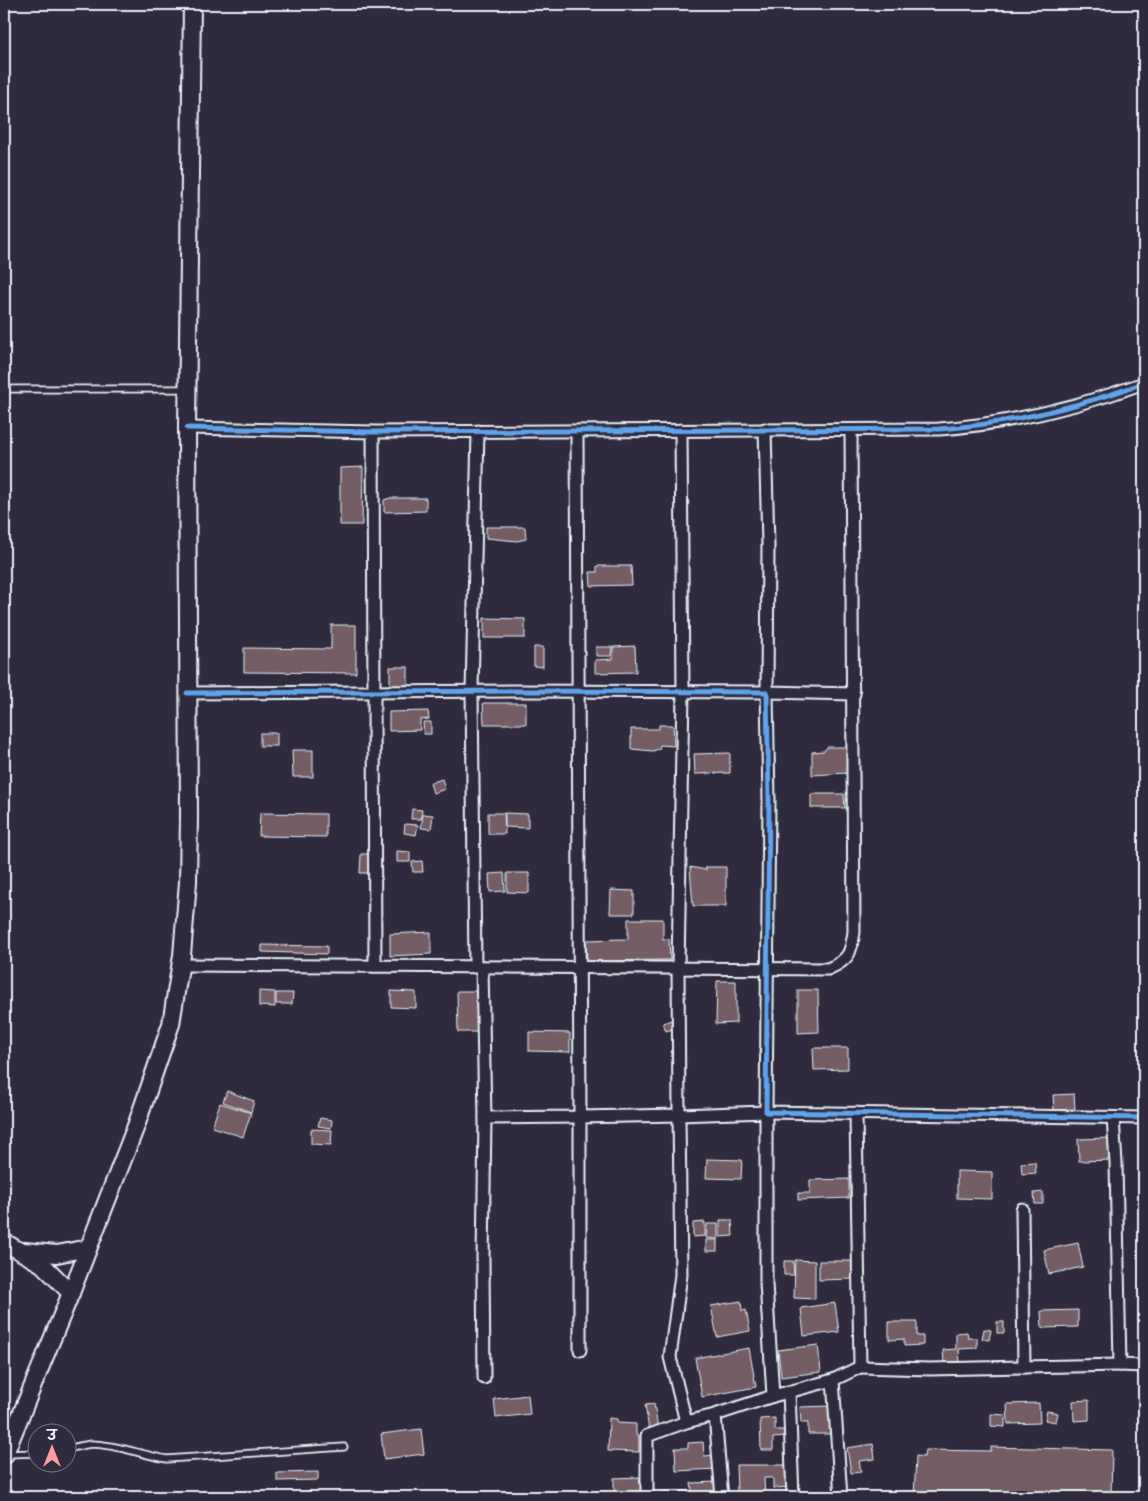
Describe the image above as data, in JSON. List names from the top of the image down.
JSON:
{
  "north": "top"
}
